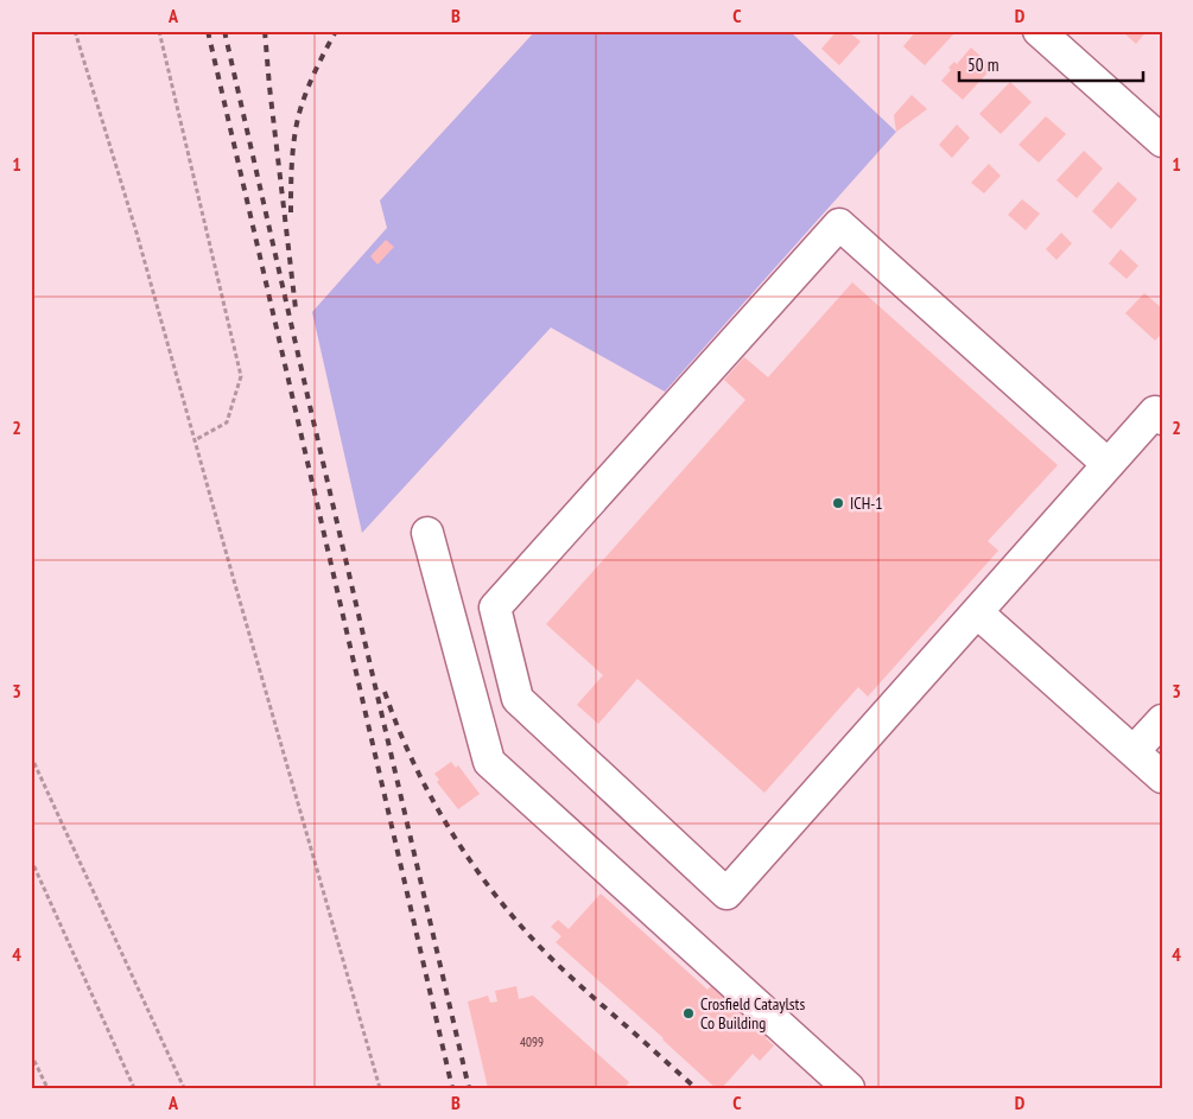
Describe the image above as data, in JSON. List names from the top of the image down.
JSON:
{
  "places": ["ICH-1", "Crosfield Cataylsts Co Building"],
  "house_numbers": ["4099"],
  "scale_bar": "50 m",
  "grid": {
    "columns": [
      "A",
      "B",
      "C",
      "D"
    ],
    "rows": [
      "1",
      "2",
      "3",
      "4"
    ]
  }
}
